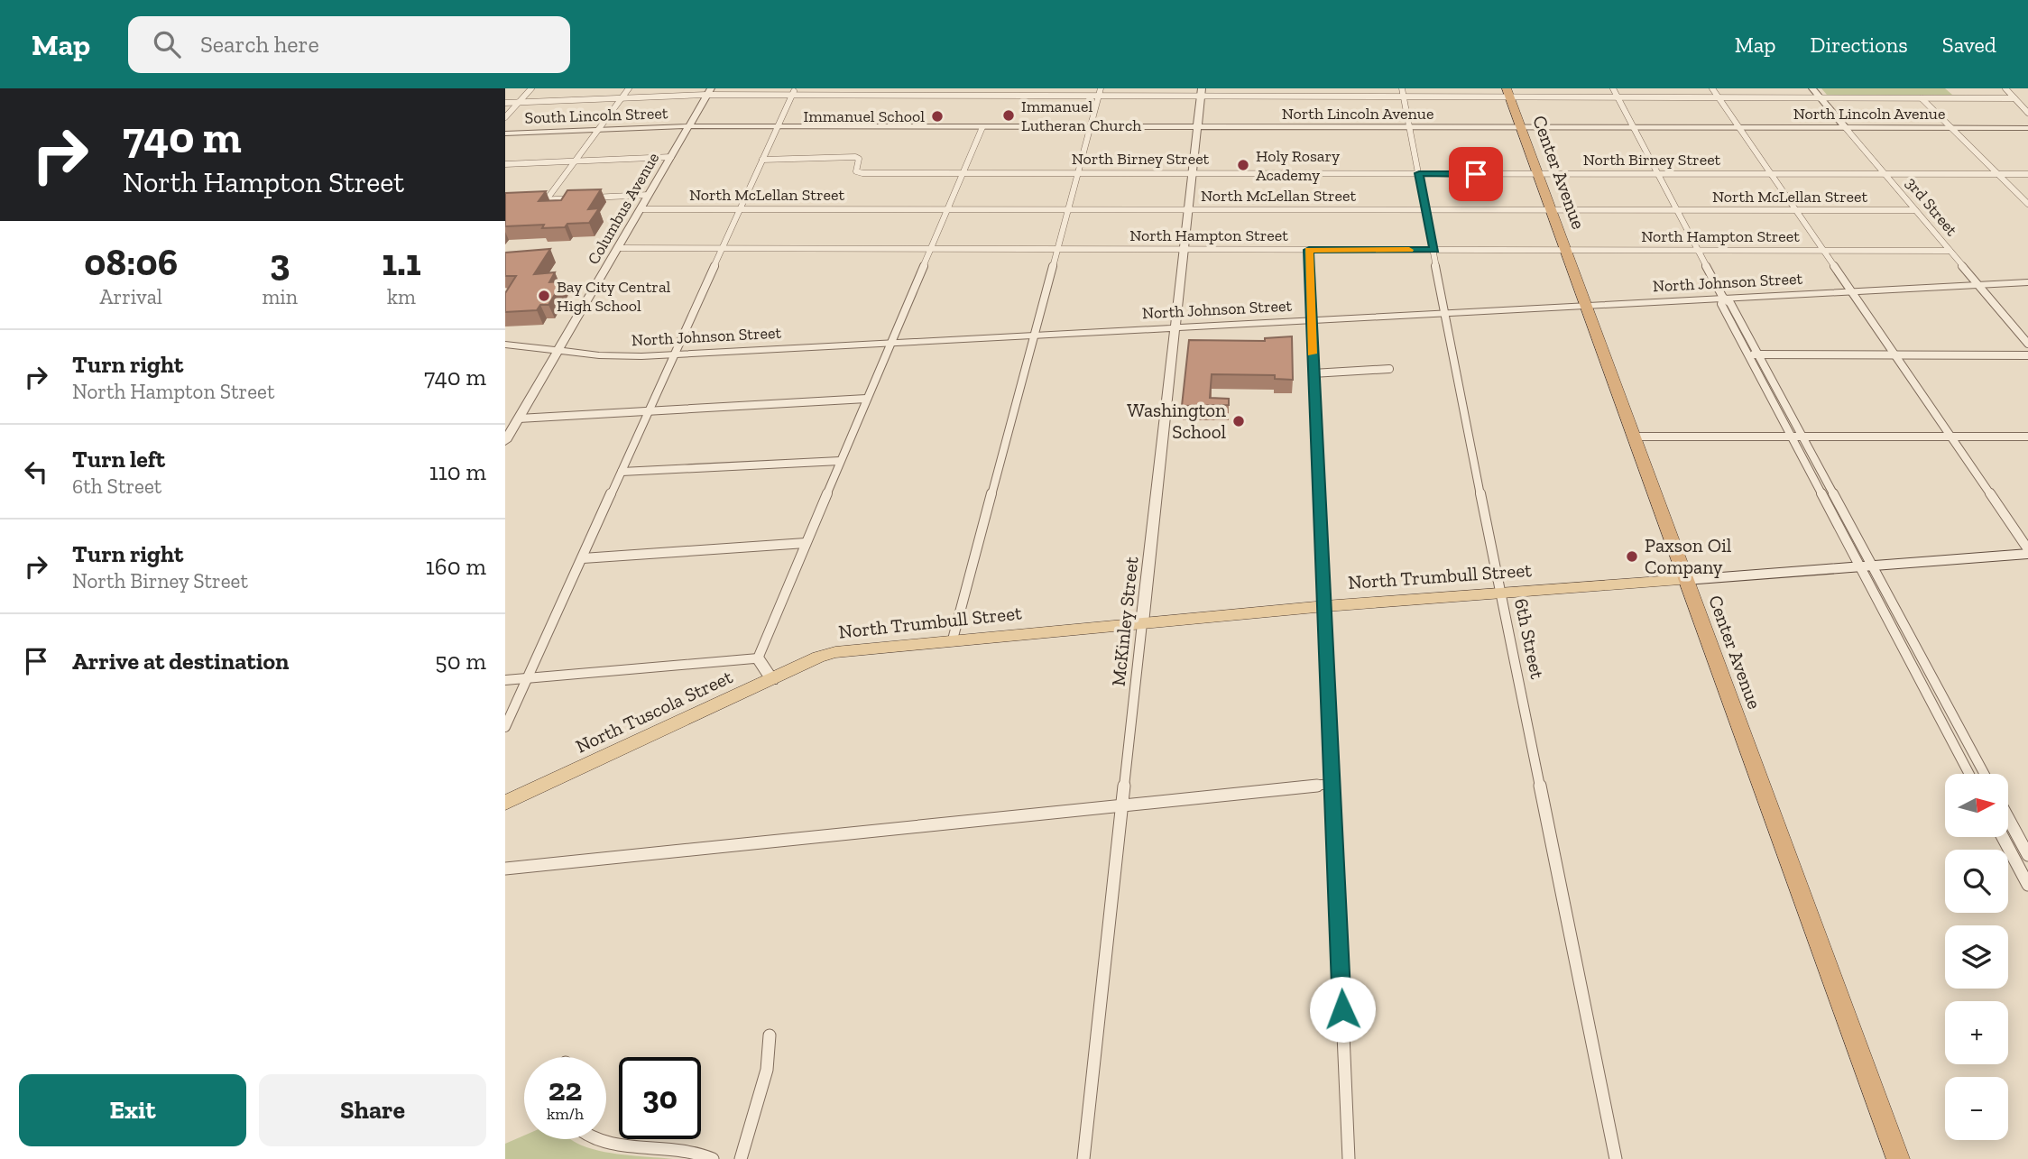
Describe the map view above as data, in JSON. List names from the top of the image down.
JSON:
{
  "streets": {
    "highway": ["Center Avenue"],
    "main road": ["North Trumbull Street", "North Tuscola Street"],
    "street": [
      "North Lincoln Avenue",
      "South Lincoln Street",
      "North Birney Street",
      "North McLellan Street",
      "3rd Street",
      "Columbus Avenue",
      "North Hampton Street",
      "North Johnson Street",
      "McKinley Street",
      "6th Street"
    ]
  },
  "crossings": [
    ["North Lincoln Avenue", "South Lincoln Street"],
    ["North Lincoln Avenue", "Center Avenue"],
    ["North Lincoln Avenue", "3rd Street"],
    ["North Lincoln Avenue", "Columbus Avenue"],
    ["North Lincoln Avenue", "McKinley Street"],
    ["North Lincoln Avenue", "6th Street"],
    ["South Lincoln Street", "Columbus Avenue"],
    ["North Birney Street", "Center Avenue"],
    ["North Birney Street", "3rd Street"],
    ["North Birney Street", "McKinley Street"],
    ["North Birney Street", "6th Street"],
    ["Center Avenue", "North McLellan Street"],
    ["Center Avenue", "North Hampton Street"],
    ["Center Avenue", "North Johnson Street"],
    ["Center Avenue", "North Trumbull Street"],
    ["North McLellan Street", "3rd Street"],
    ["North McLellan Street", "Columbus Avenue"],
    ["North McLellan Street", "McKinley Street"],
    ["North McLellan Street", "6th Street"],
    ["3rd Street", "North Hampton Street"],
    ["3rd Street", "North Johnson Street"],
    ["Columbus Avenue", "North Hampton Street"],
    ["Columbus Avenue", "North Johnson Street"],
    ["North Hampton Street", "McKinley Street"],
    ["North Hampton Street", "6th Street"],
    ["North Johnson Street", "McKinley Street"],
    ["North Johnson Street", "6th Street"],
    ["North Trumbull Street", "McKinley Street"],
    ["North Trumbull Street", "6th Street"],
    ["North Trumbull Street", "North Tuscola Street"]
  ],
  "places": [
    "Immanuel Lutheran Church",
    "Immanuel School",
    "Holy Rosary Academy",
    "Bay City Central High School",
    "Washington School",
    "Paxson Oil Company"
  ],
  "north": "right",
  "page": {
    "header": "Map",
    "search": "Search here",
    "nav": ["Map", "Directions", "Saved"],
    "turn": ["740 m", "North Hampton Street"],
    "eta": [
      "08:06",
      "Arrival",
      "3",
      "min",
      "1.1",
      "km"
    ],
    "list": [
      {
        "name": "Turn right",
        "note": "North Hampton Street",
        "value": "740 m"
      },
      {
        "name": "Turn left",
        "note": "6th Street",
        "value": "110 m"
      },
      {
        "name": "Turn right",
        "note": "North Birney Street",
        "value": "160 m"
      },
      {
        "name": "Arrive at destination",
        "value": "50 m"
      }
    ],
    "map_buttons": ["+", "−"],
    "speed": "22 km/h",
    "limit": "30",
    "buttons": ["Exit", "Share"]
  }
}
